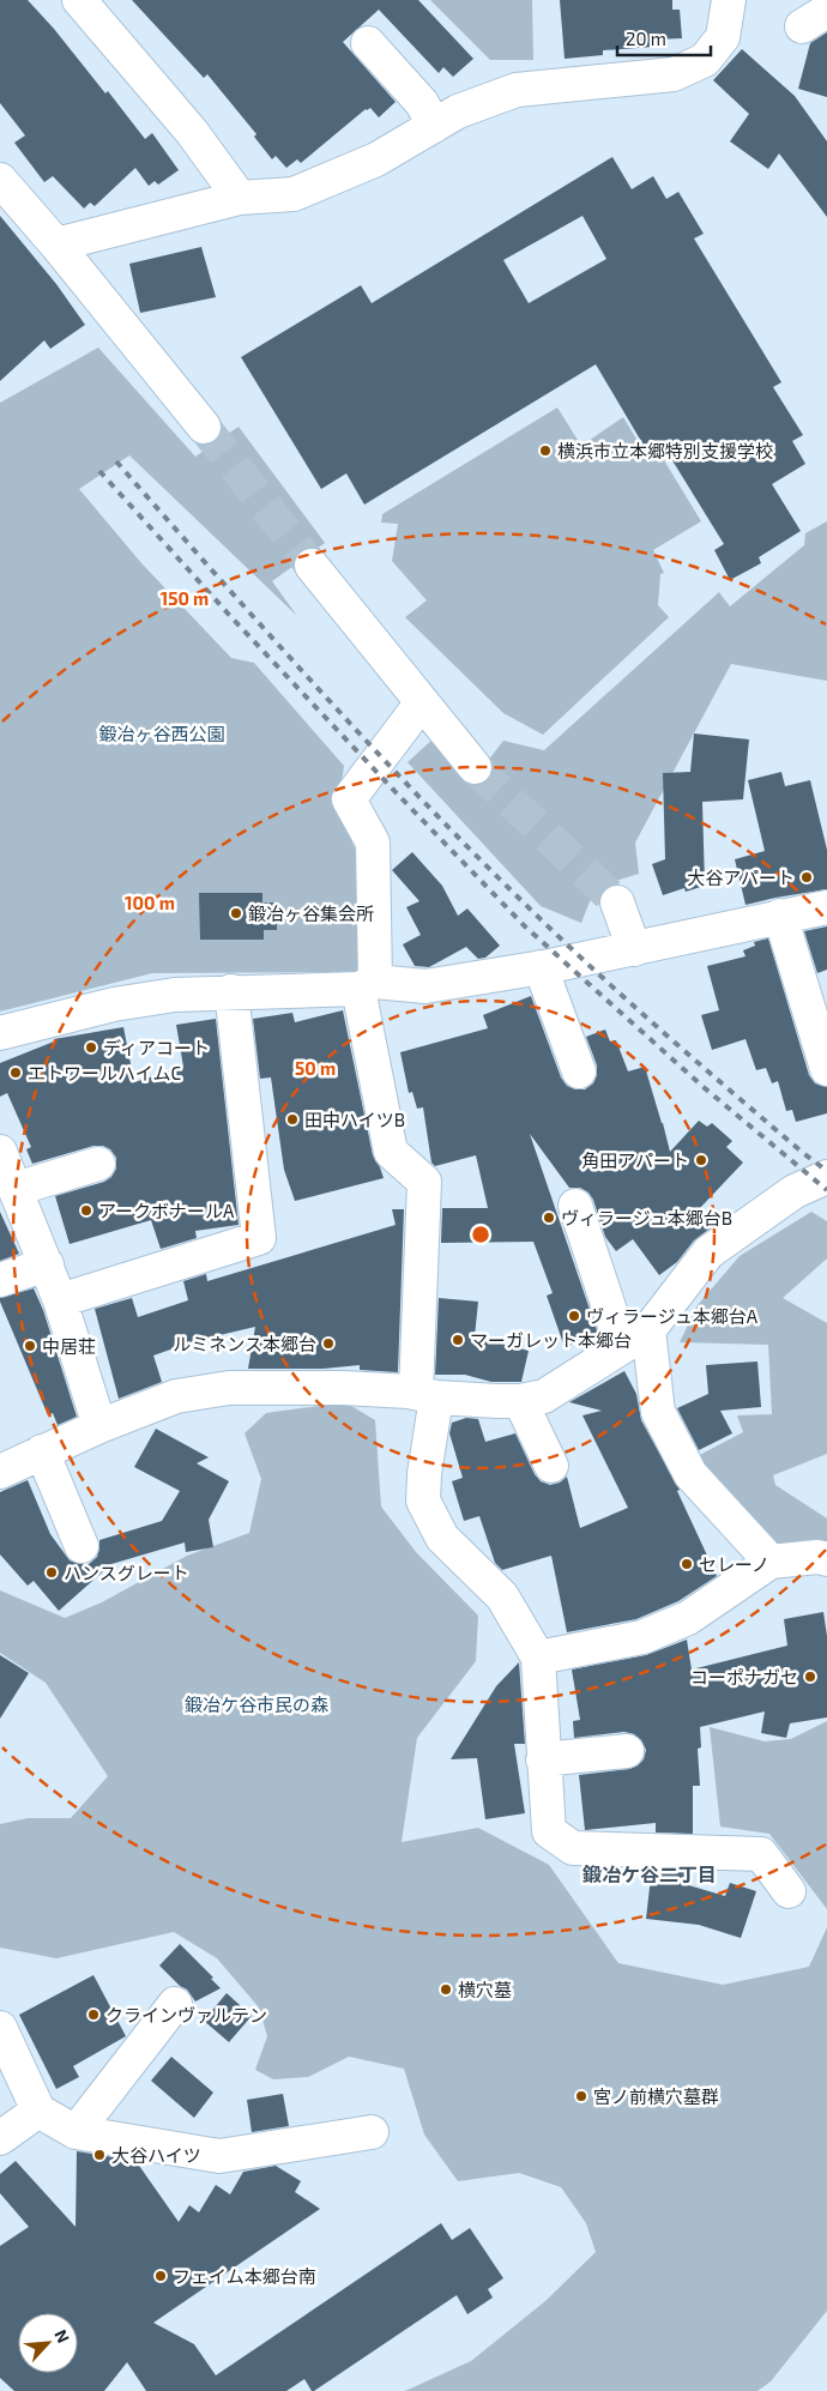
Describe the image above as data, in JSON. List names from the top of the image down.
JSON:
{
  "districts": ["鍛冶ケ谷二丁目"],
  "parks": ["鍛冶ヶ谷西公園", "鍛冶ケ谷市民の森"],
  "places": [
    "横浜市立本郷特別支援学校",
    "大谷アパート",
    "鍛冶ヶ谷集会所",
    "ディアコート",
    "エトワールハイムC",
    "田中ハイツB",
    "角田アパート",
    "アークボナールA",
    "ヴィラージュ本郷台B",
    "ヴィラージュ本郷台A",
    "マーガレット本郷台",
    "ルミネンス本郷台",
    "中居荘",
    "セレーノ",
    "ハンスグレート",
    "コーポナガセ",
    "横穴墓",
    "クラインヴァルテン",
    "宮ノ前横穴墓群",
    "大谷ハイツ",
    "フェイム本郷台南"
  ],
  "scale_bar": "20 m",
  "north": "top right",
  "rings": ["150 m", "100 m", "50 m"]
}
